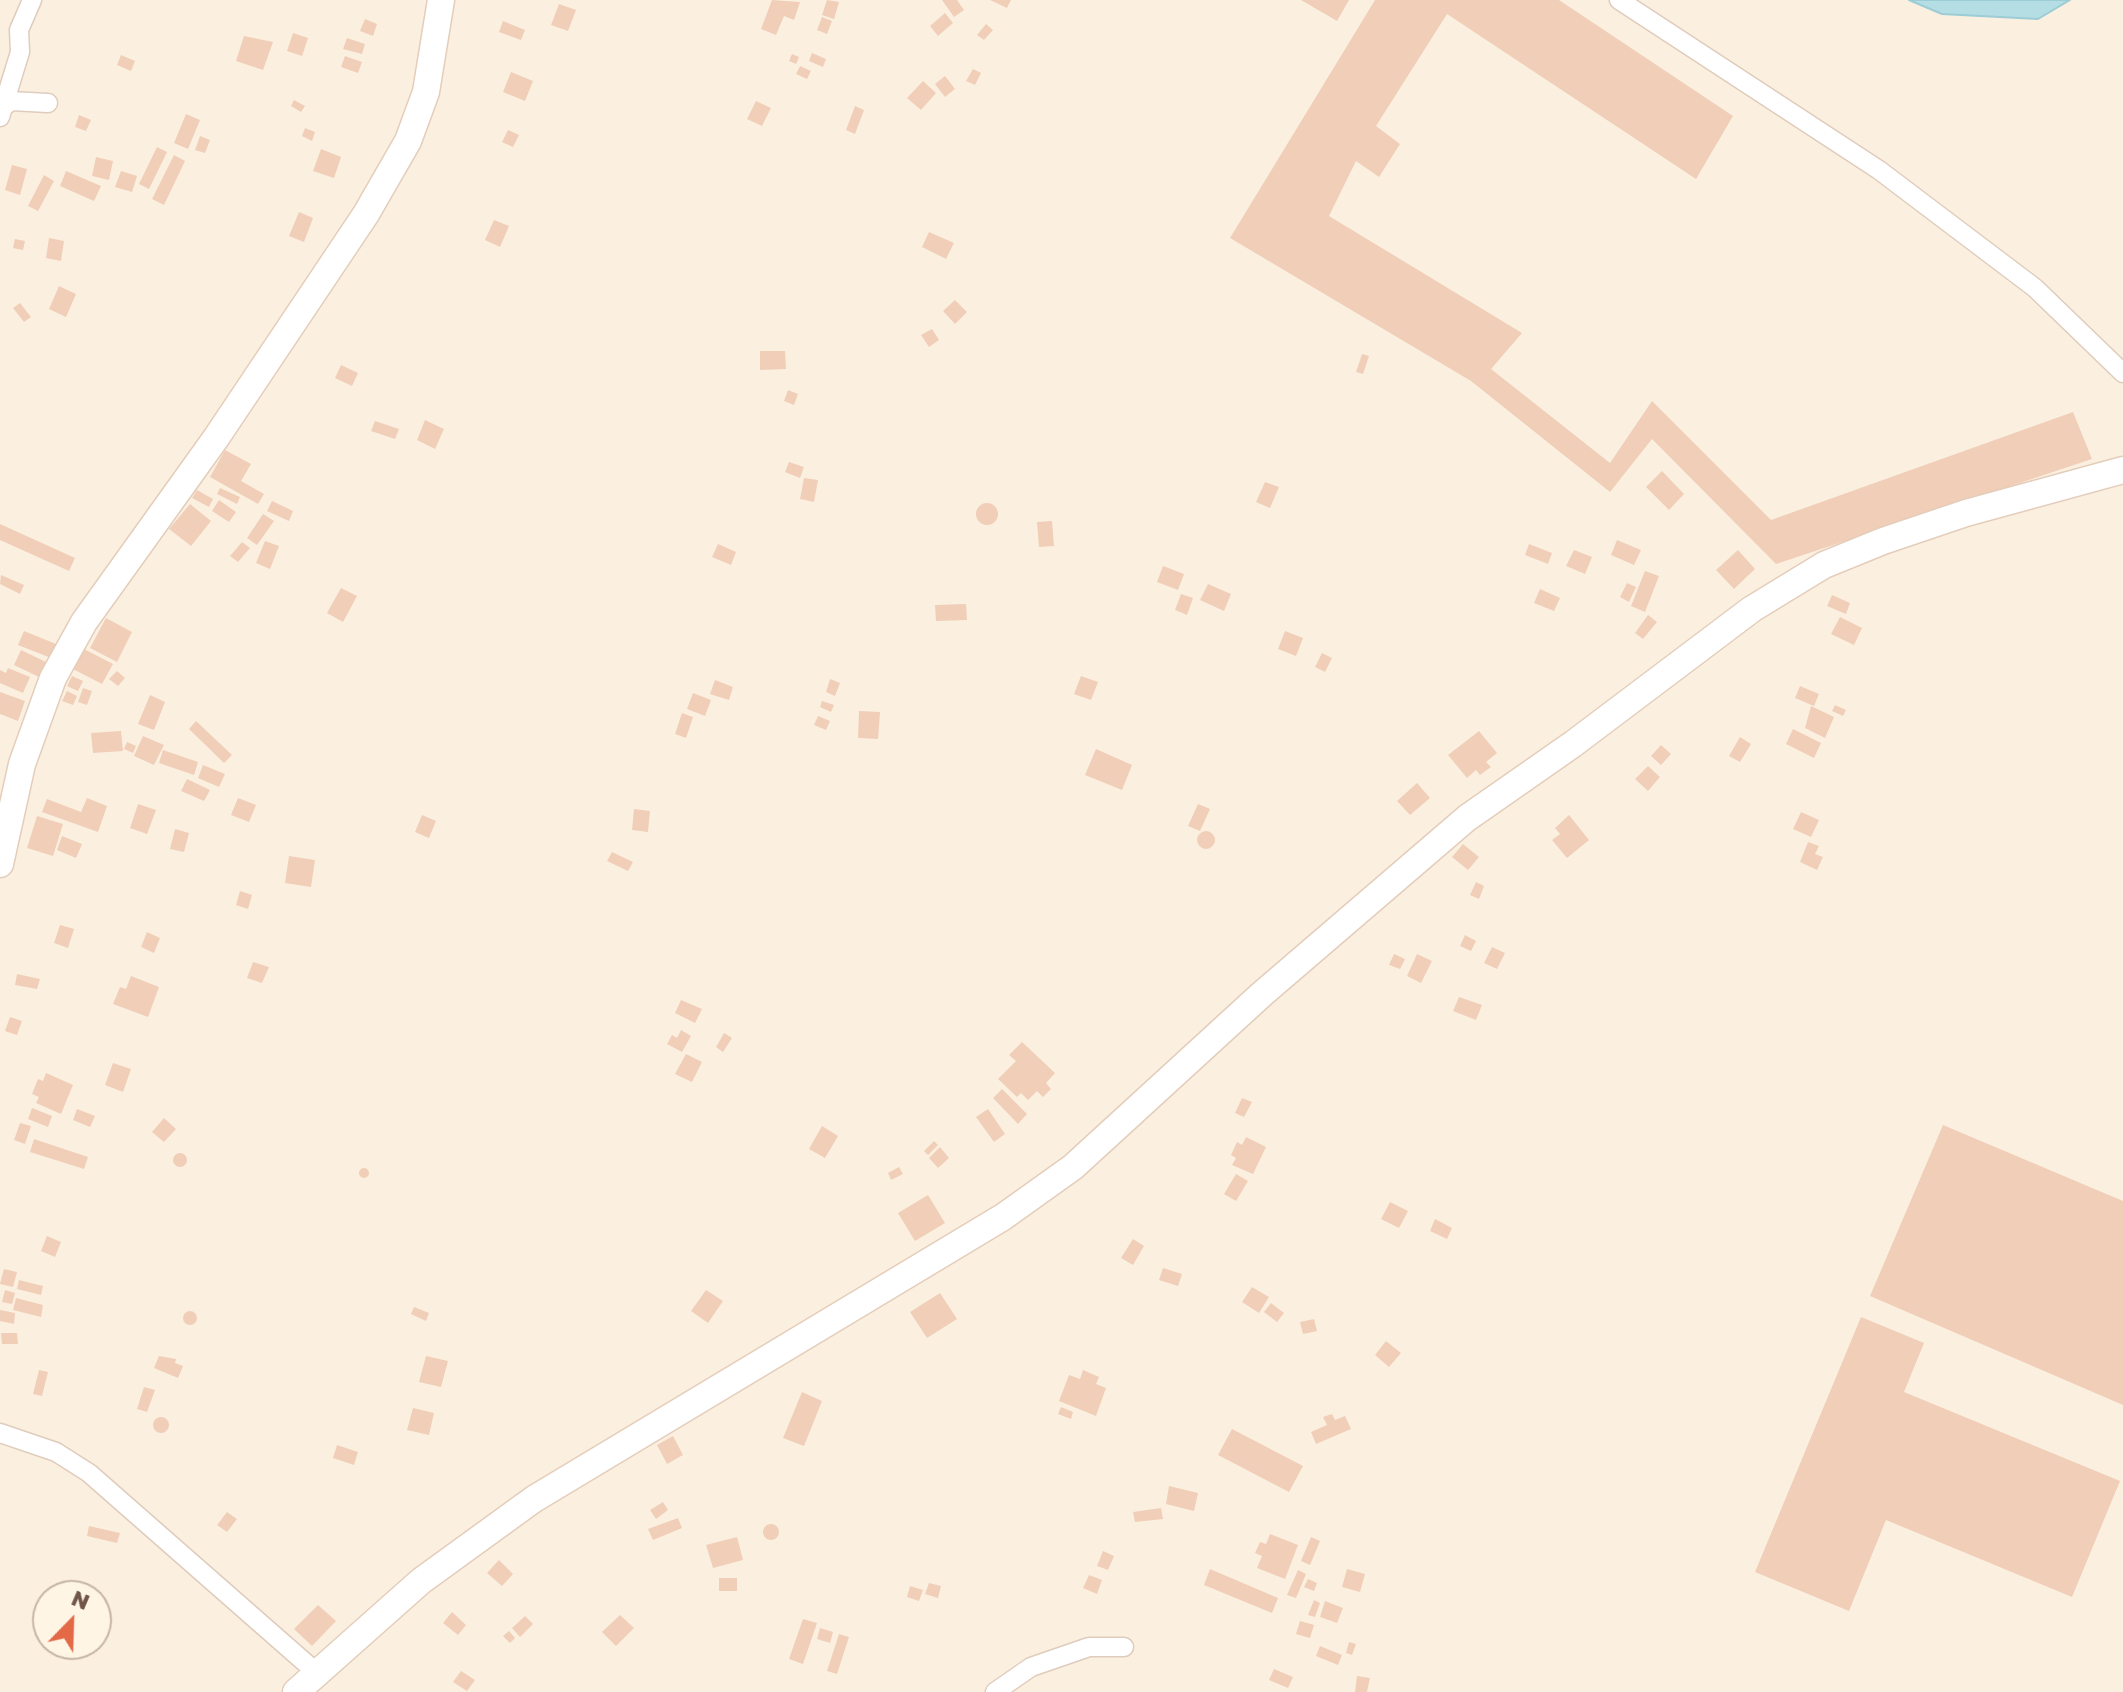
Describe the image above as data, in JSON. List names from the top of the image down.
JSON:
{
  "north": "top right"
}
